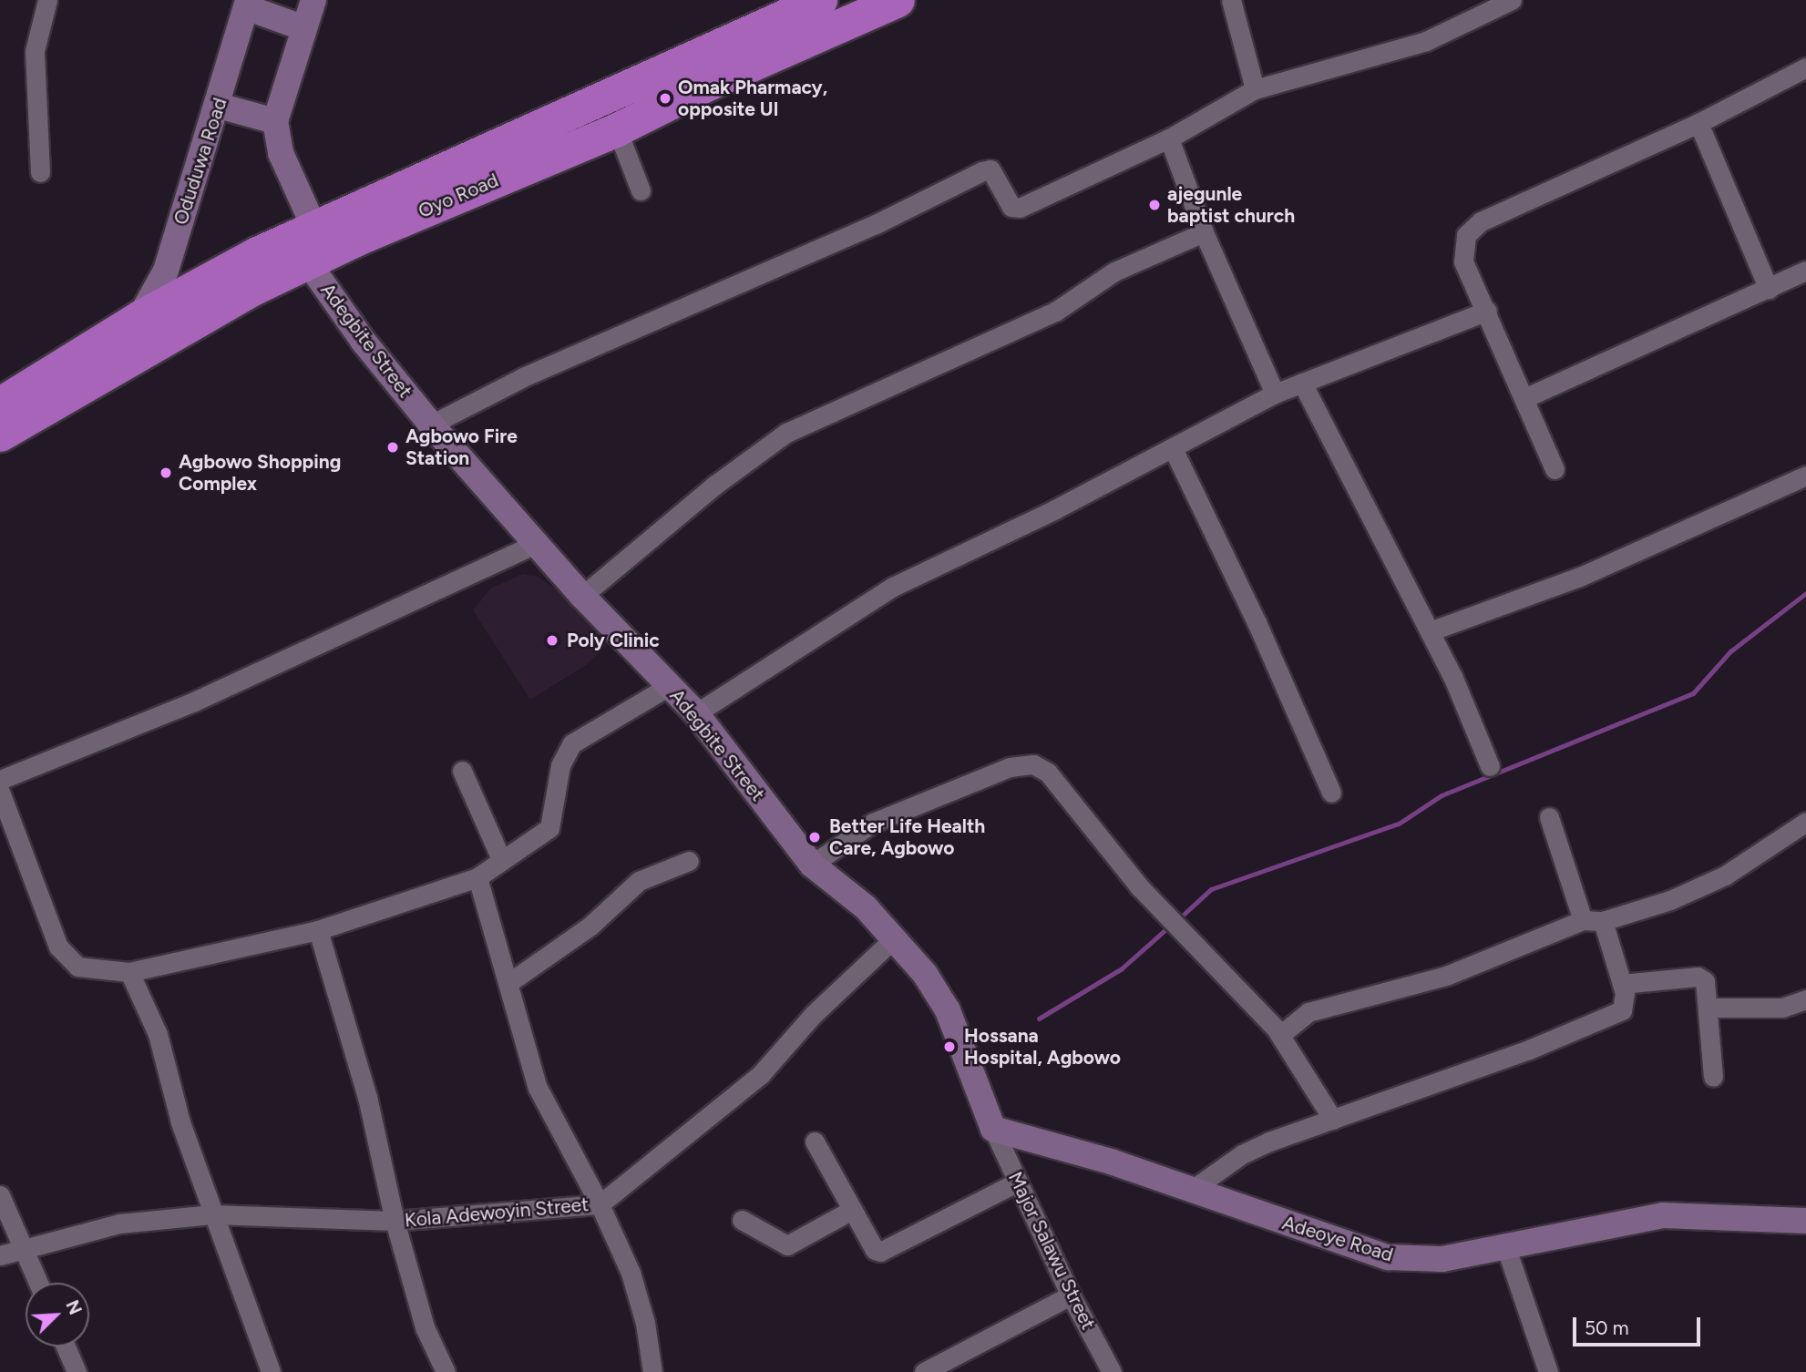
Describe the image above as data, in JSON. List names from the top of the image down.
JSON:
{
  "streets": {
    "highway": ["Oyo Road"],
    "street": [
      "Oduduwa Road",
      "Adegbite Street",
      "Kola Adewoyin Street",
      "Adeoye Road",
      "Major Salawu Street"
    ]
  },
  "crossings": [
    ["Oduduwa Road", "Oyo Road"],
    ["Oyo Road", "Adegbite Street"],
    ["Adegbite Street", "Kola Adewoyin Street"],
    ["Adegbite Street", "Adeoye Road"],
    ["Adegbite Street", "Major Salawu Street"],
    ["Adeoye Road", "Major Salawu Street"]
  ],
  "places": [
    "Omak Pharmacy, opposite UI",
    "ajegunle baptist church",
    "Agbowo Fire Station",
    "Agbowo Shopping Complex",
    "Poly Clinic",
    "Better Life Health Care, Agbowo",
    "Hossana Hospital, Agbowo"
  ],
  "scale_bar": "50 m",
  "north": "top right"
}
